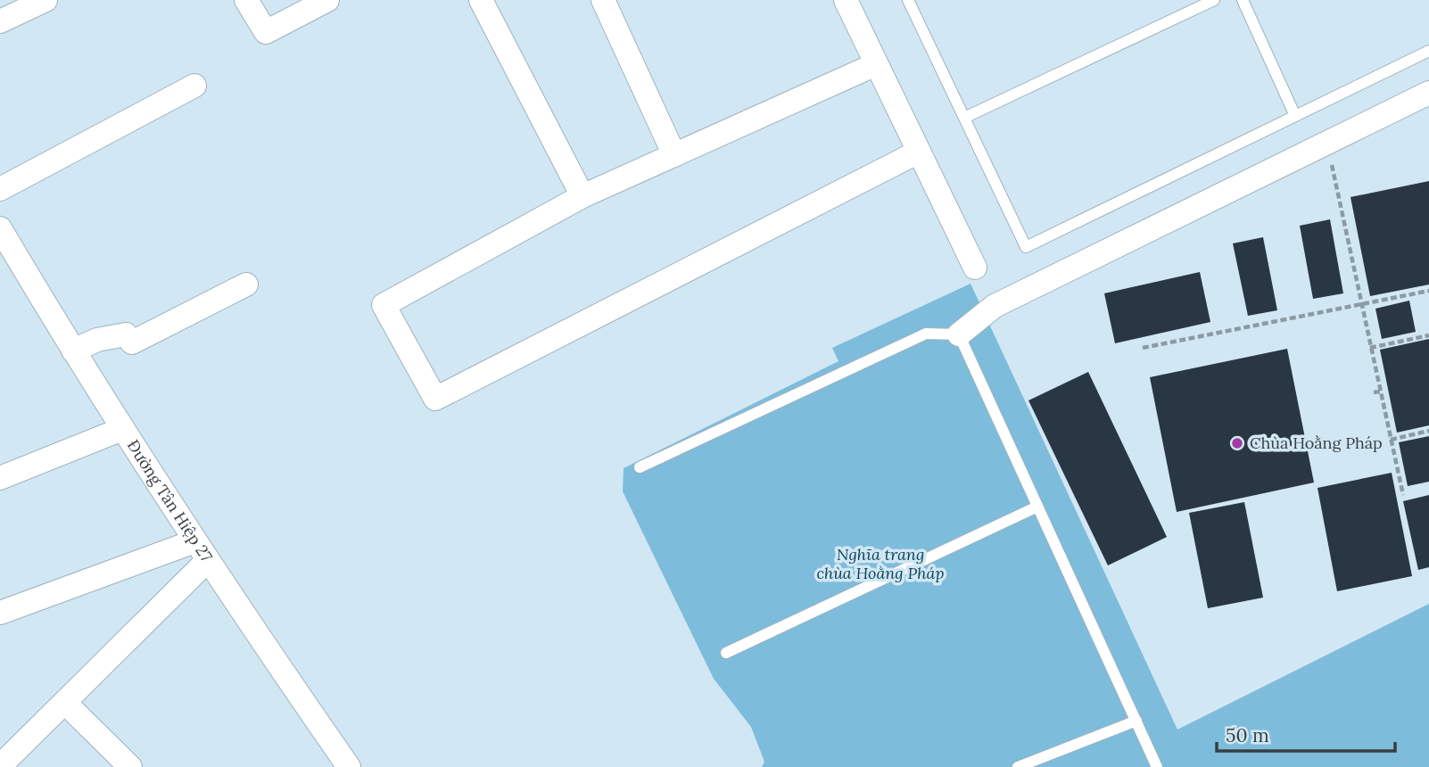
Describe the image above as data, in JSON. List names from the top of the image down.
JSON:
{
  "streets": {
    "street": ["Đường Tân Hiệp 27"]
  },
  "parks": ["Nghĩa trang chùa Hoằng Pháp"],
  "places": ["Chùa Hoằng Pháp"],
  "scale_bar": "50 m"
}
